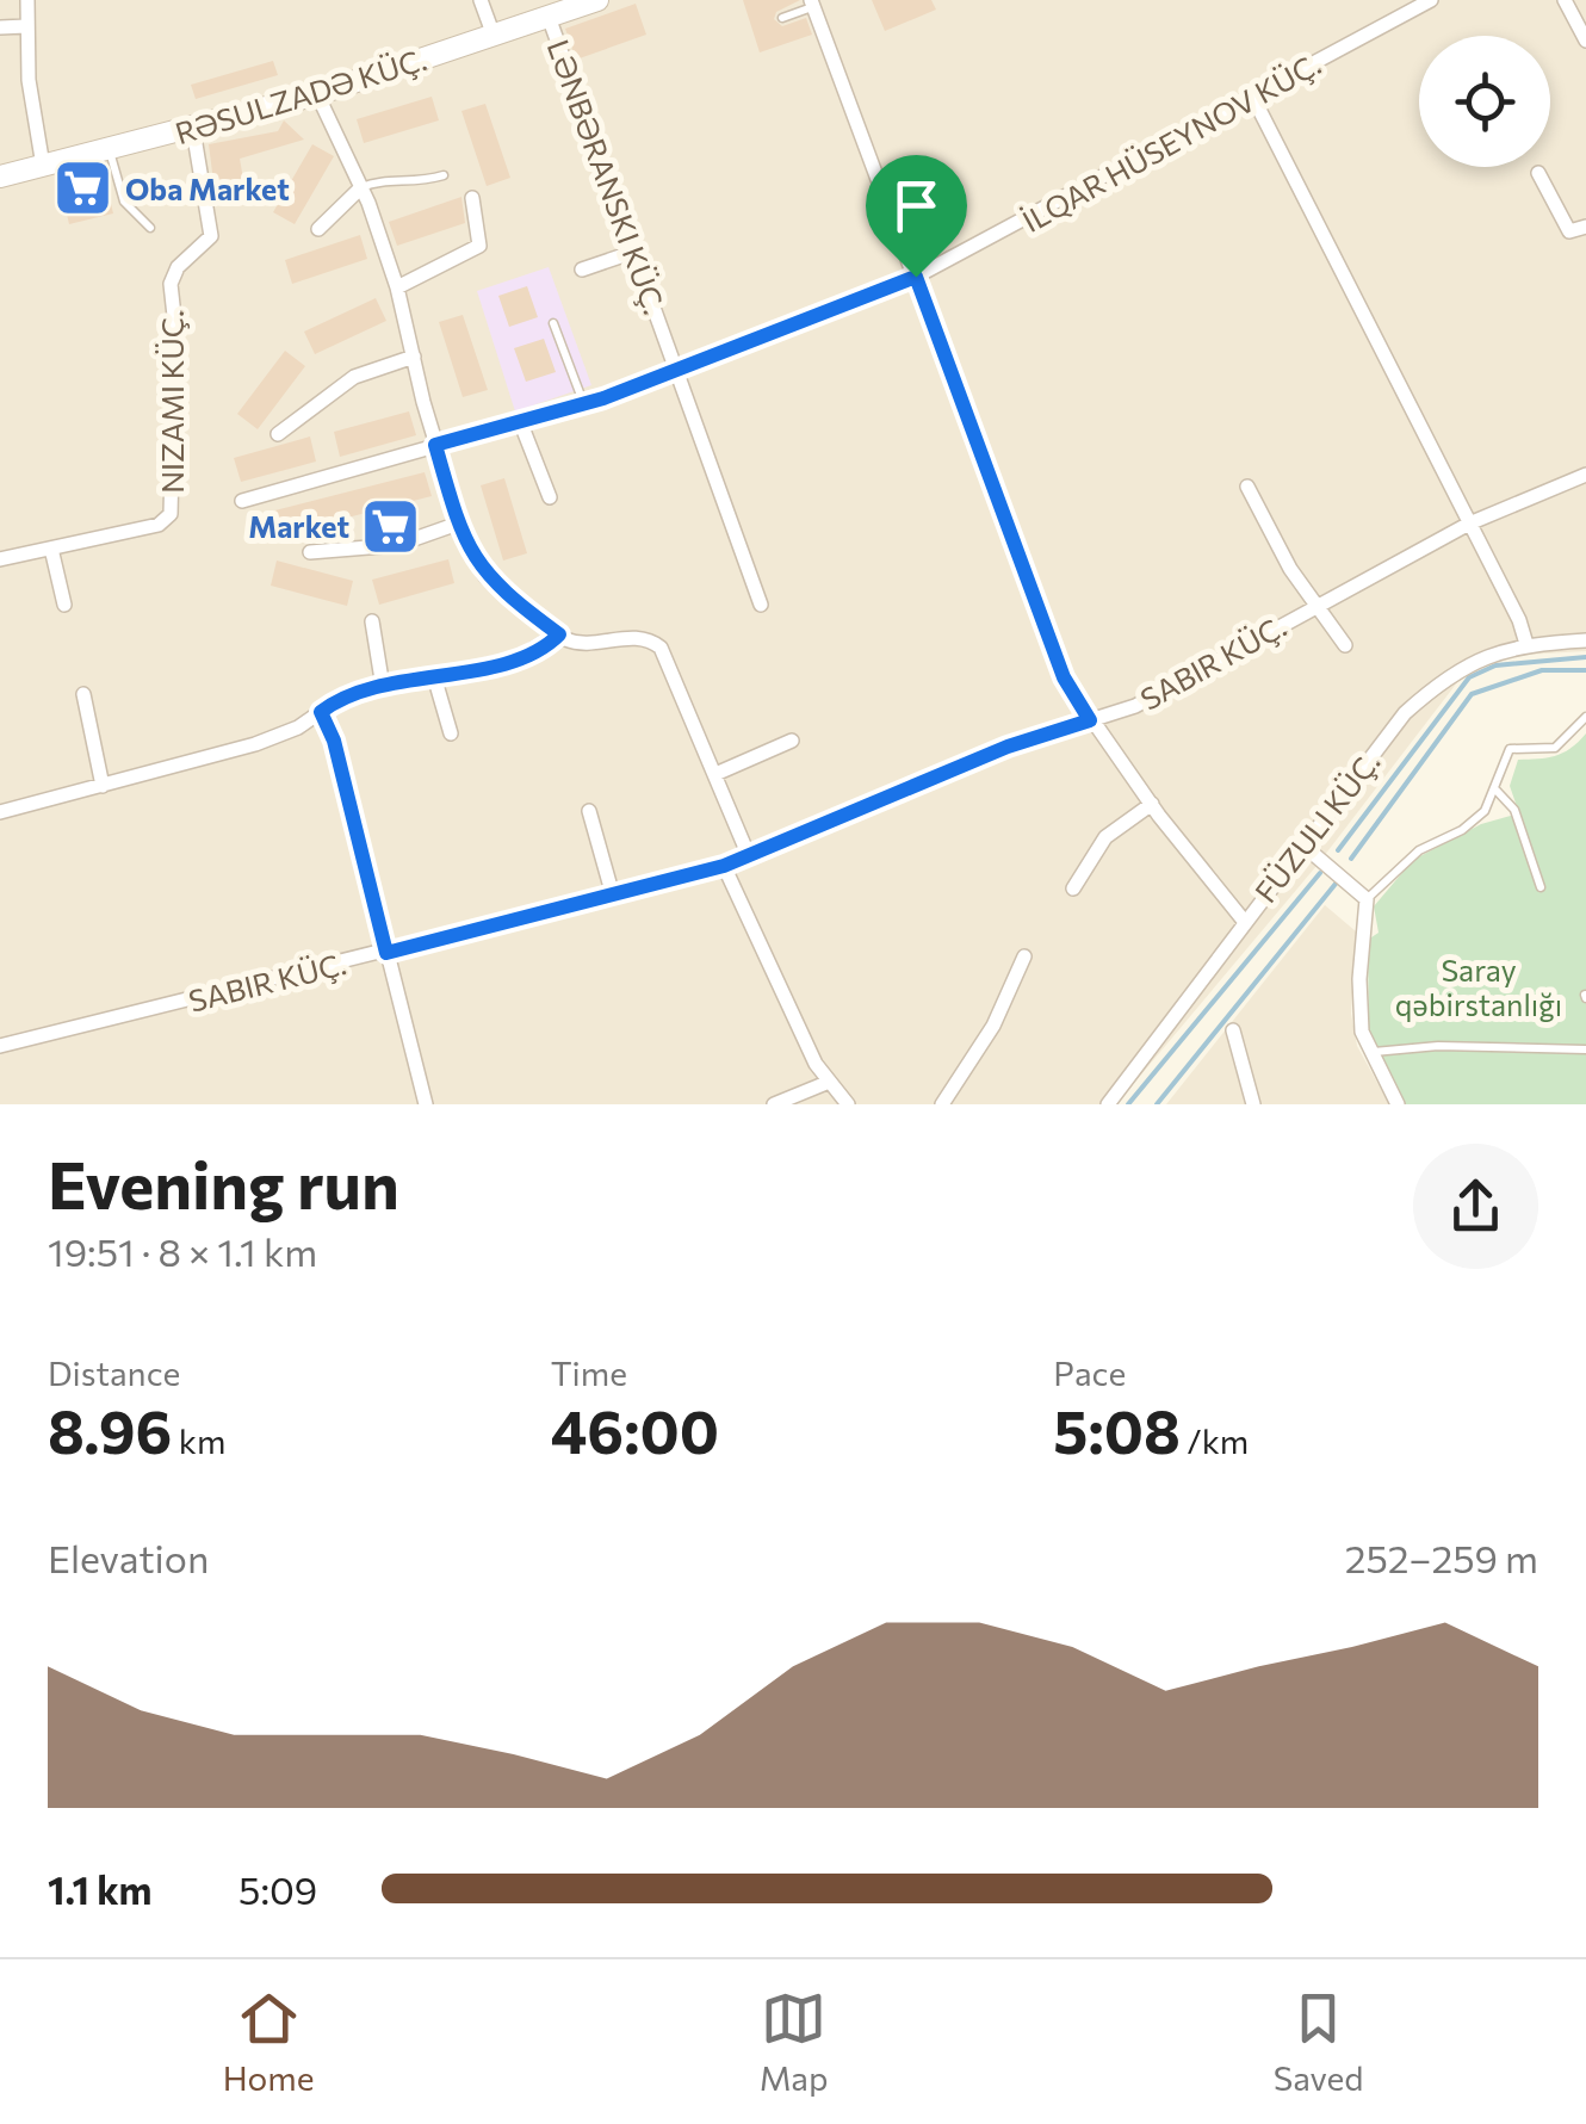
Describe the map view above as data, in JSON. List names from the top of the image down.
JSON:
{
  "streets": {
    "main road": ["RƏSULZADƏ KÜÇ."],
    "street": [
      "İLQAR HÜSEYNOV KÜÇ.",
      "LƏNBƏRANSKI KÜÇ.",
      "NIZAMI KÜÇ.",
      "SABIR KÜÇ.",
      "FÜZULI KÜÇ."
    ]
  },
  "crossings": [
    ["RƏSULZADƏ KÜÇ.", "LƏNBƏRANSKI KÜÇ."],
    ["RƏSULZADƏ KÜÇ.", "NIZAMI KÜÇ."],
    ["İLQAR HÜSEYNOV KÜÇ.", "LƏNBƏRANSKI KÜÇ."]
  ],
  "parks": ["Saray qəbirstanlığı"],
  "places": {
    "supermarket": ["Oba Market", "Market"]
  },
  "page": {
    "heading": ["Evening run", "19:51 · 8 × 1.1 km"],
    "stats": [
      ["Distance", "8.96 km"],
      ["Time", "46:00"],
      ["Pace", "5:08 /km"]
    ],
    "chart": ["Elevation", "252–259 m"],
    "list": [
      {
        "name": "1.1 km",
        "note": "5:09"
      }
    ],
    "tabs": ["Home", "Map", "Saved"]
  }
}
